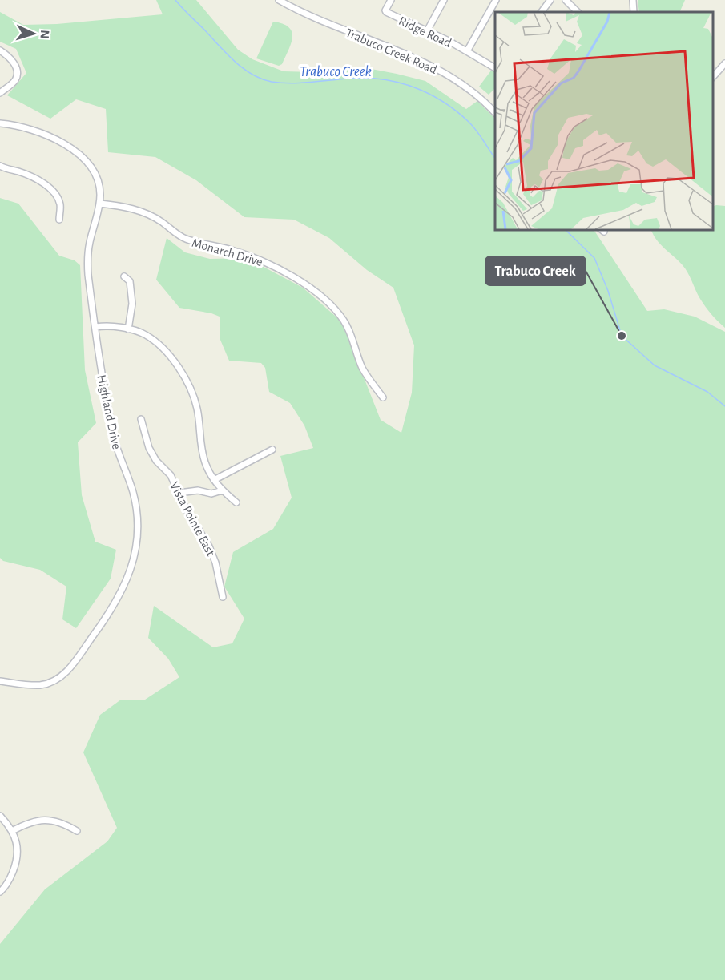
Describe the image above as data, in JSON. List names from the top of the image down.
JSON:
{
  "streets": {
    "street": [
      "Ridge Road",
      "Trabuco Creek Road",
      "Monarch Drive",
      "Highland Drive",
      "Vista Pointe East"
    ]
  },
  "crossings": [
    ["Monarch Drive", "Highland Drive"]
  ],
  "water": ["Trabuco Creek"],
  "places": ["Trabuco Creek"],
  "north": "right"
}
